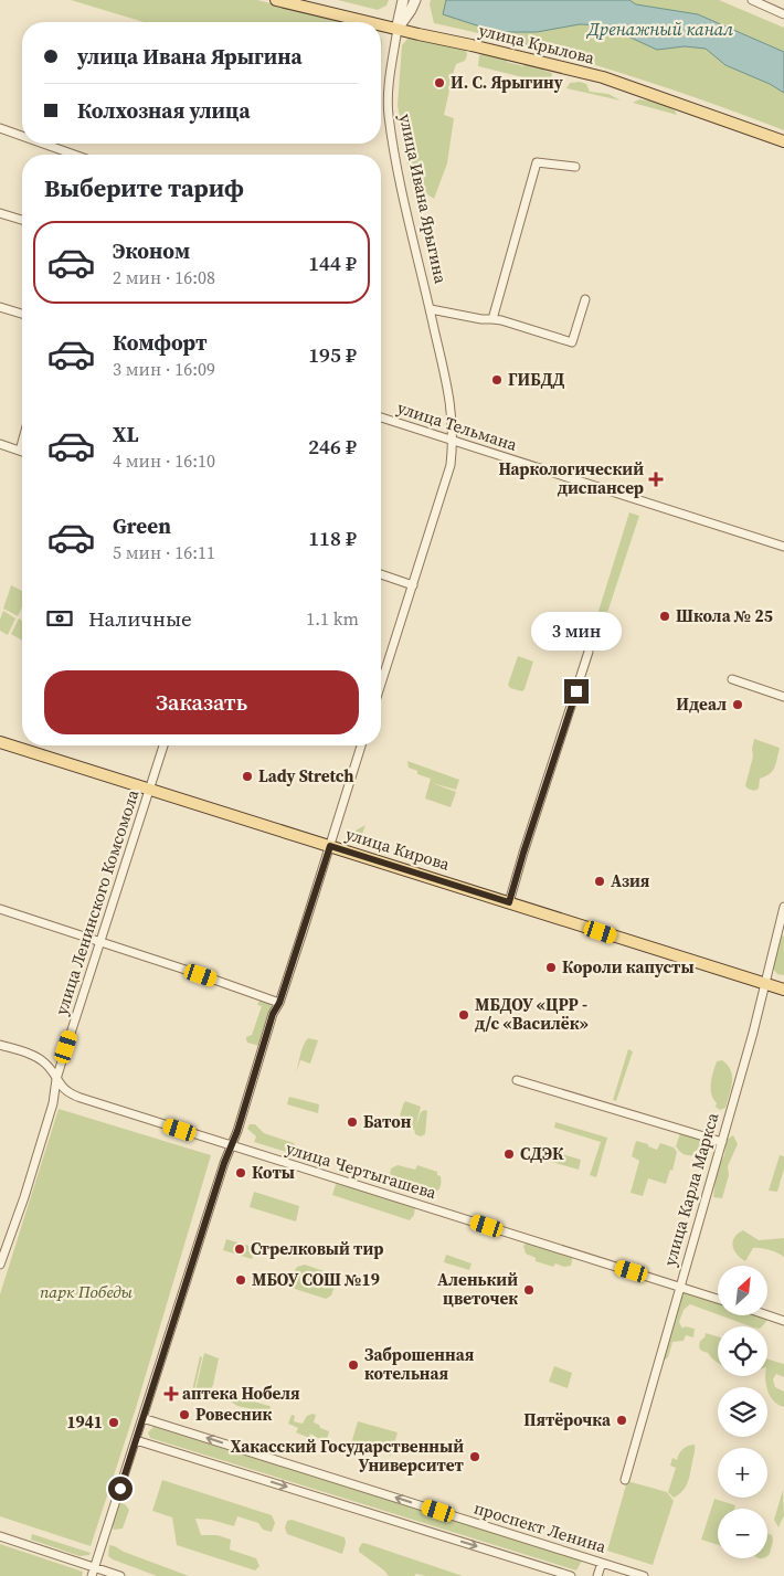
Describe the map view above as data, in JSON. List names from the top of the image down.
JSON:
{
  "streets": {
    "main road": ["улица Крылова", "улица Кирова"],
    "street": [
      "улица Ивана Ярыгина",
      "улица Тельмана",
      "улица Ленинского Комсомола",
      "улица Чертыгашева",
      "улица Карла Маркса",
      "проспект Ленина"
    ]
  },
  "crossings": [
    ["улица Крылова", "улица Ивана Ярыгина"],
    ["улица Ивана Ярыгина", "улица Тельмана"],
    ["улица Кирова", "улица Ленинского Комсомола"],
    ["улица Кирова", "улица Карла Маркса"],
    ["улица Ленинского Комсомола", "улица Чертыгашева"],
    ["улица Чертыгашева", "улица Карла Маркса"]
  ],
  "water": ["Дренажный канал"],
  "parks": ["парк Победы"],
  "places": {
    "other": [
      "И. С. Ярыгину",
      "ГИБДД",
      "Школа № 25",
      "Идеал",
      "Lady Stretch",
      "Азия",
      "Короли капусты",
      "МБДОУ «ЦРР - д/с «Василёк»",
      "Батон",
      "СДЭК",
      "Коты",
      "Стрелковый тир",
      "МБОУ СОШ №19",
      "Аленький цветочек",
      "Заброшенная котельная",
      "Ровесник",
      "Пятёрочка",
      "1941",
      "Хакасский Государственный Университет"
    ],
    "health": ["Наркологический диспансер", "аптека Нобеля"]
  },
  "north": "top right",
  "page": {
    "banner": ["улица Ивана Ярыгина", "Колхозная улица"],
    "heading": "Выберите тариф",
    "list": [
      {
        "name": "Эконом",
        "note": "2 мин · 16:08",
        "value": "144 ₽"
      },
      {
        "name": "Комфорт",
        "note": "3 мин · 16:09",
        "value": "195 ₽"
      },
      {
        "name": "XL",
        "note": "4 мин · 16:10",
        "value": "246 ₽"
      },
      {
        "name": "Green",
        "note": "5 мин · 16:11",
        "value": "118 ₽"
      }
    ],
    "pay": ["Наличные", "1.1 km"],
    "bubble": "3 мин",
    "buttons": "Заказать",
    "map_buttons": ["+", "−"]
  }
}
